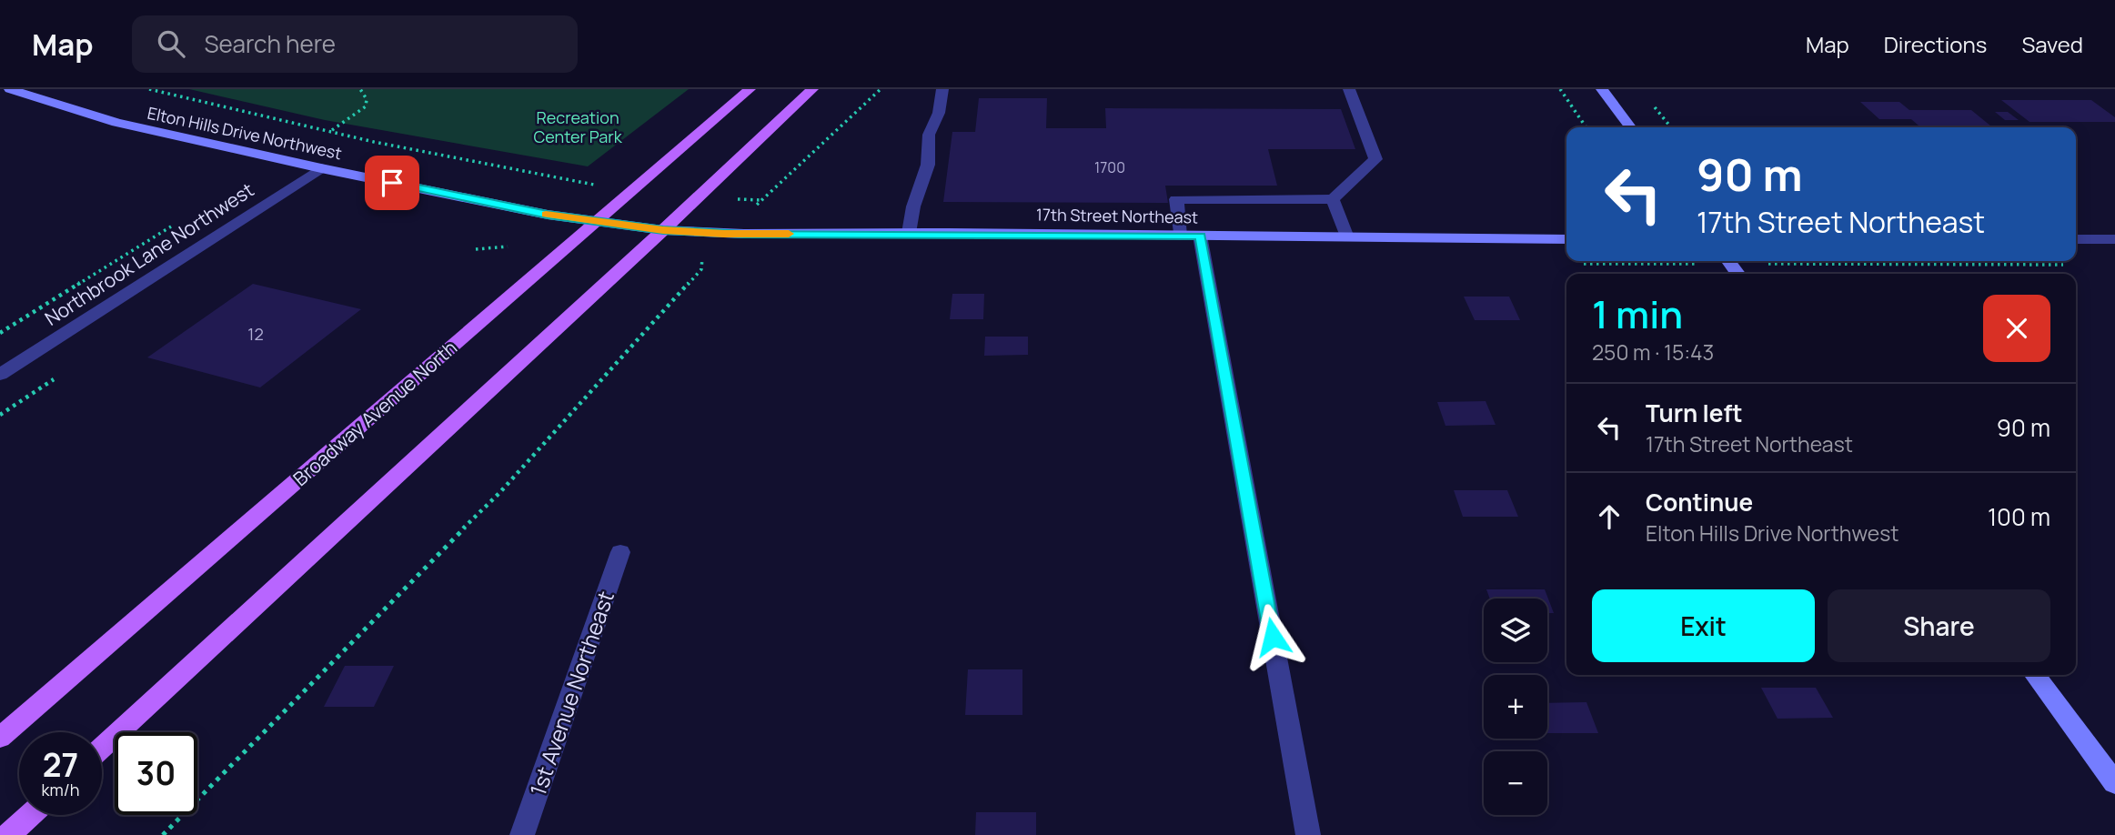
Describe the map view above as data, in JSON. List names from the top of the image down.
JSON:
{
  "streets": {
    "main road": ["Broadway Avenue North"],
    "street": [
      "Elton Hills Drive Northwest",
      "17th Street Northeast",
      "Northbrook Lane Northwest",
      "1st Avenue Northeast"
    ]
  },
  "crossings": [
    ["Elton Hills Drive Northwest", "17th Street Northeast"],
    ["Elton Hills Drive Northwest", "Northbrook Lane Northwest"],
    ["Elton Hills Drive Northwest", "Broadway Avenue North"]
  ],
  "parks": ["Recreation Center Park"],
  "house_numbers": ["1700", "12"],
  "page": {
    "header": "Map",
    "search": "Search here",
    "nav": ["Map", "Directions", "Saved"],
    "turn": ["90 m", "17th Street Northeast"],
    "heading": ["1 min", "250 m · 15:43"],
    "list": [
      {
        "name": "Turn left",
        "note": "17th Street Northeast",
        "value": "90 m"
      },
      {
        "name": "Continue",
        "note": "Elton Hills Drive Northwest",
        "value": "100 m"
      }
    ],
    "buttons": ["Exit", "Share"],
    "map_buttons": ["+", "−"],
    "speed": "27 km/h",
    "limit": "30"
  }
}
